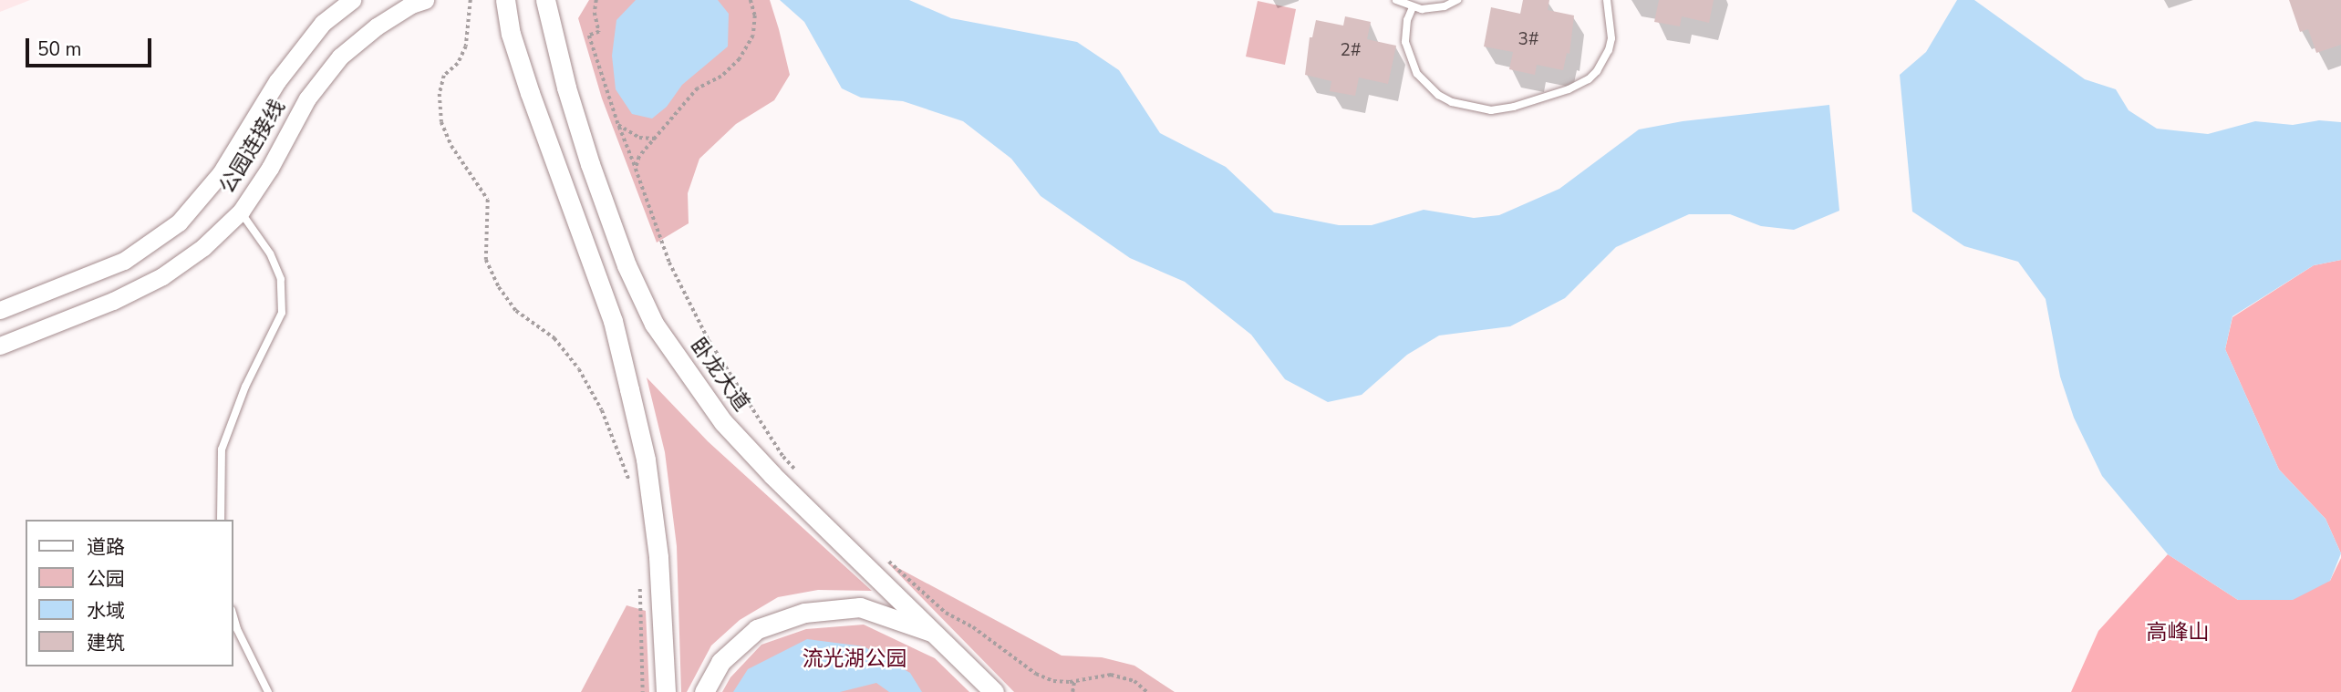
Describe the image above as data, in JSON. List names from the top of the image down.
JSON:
{
  "streets": {
    "main road": ["卧龙大道"],
    "street": ["公园连接线"]
  },
  "parks": ["高峰山", "流光湖公园"],
  "house_numbers": ["3#", "2#"],
  "legend": [
    "道路",
    "公园",
    "水域",
    "建筑"
  ],
  "scale_bar": "50 m"
}
